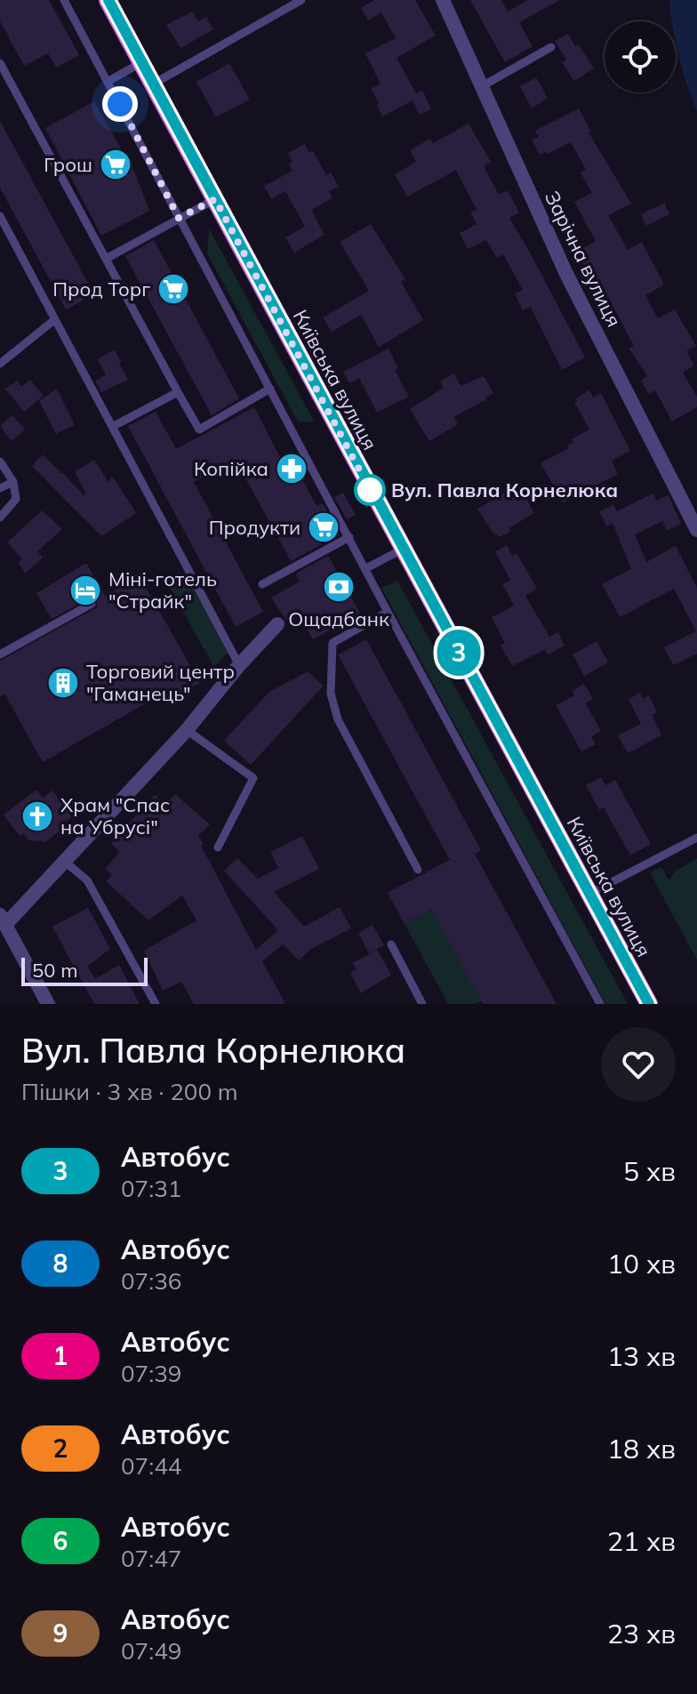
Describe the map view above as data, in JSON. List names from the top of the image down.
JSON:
{
  "streets": {
    "main road": ["Київська вулиця"],
    "street": ["Зарічна вулиця"]
  },
  "places": {
    "supermarket": ["Грош", "Прод Торг", "Продукти"],
    "pharmacy": ["Копійка"],
    "other": ["Вул. Павла Корнелюка"],
    "bank": ["Ощадбанк"],
    "hotel": ["Міні-готель \"Страйк\""],
    "building": ["Торговий центр \"Гаманець\""],
    "church": ["Храм \"Спас на Убрусі\""]
  },
  "lines": ["bus line 3"],
  "scale_bar": "50 m",
  "page": {
    "on_map": "3",
    "scale": "50 m",
    "heading": ["Вул. Павла Корнелюка", "Пішки · 3 хв · 200 m"],
    "list": [
      {
        "mark": "3",
        "name": "Автобус",
        "note": "07:31",
        "value": "5 хв"
      },
      {
        "mark": "8",
        "name": "Автобус",
        "note": "07:36",
        "value": "10 хв"
      },
      {
        "mark": "1",
        "name": "Автобус",
        "note": "07:39",
        "value": "13 хв"
      },
      {
        "mark": "2",
        "name": "Автобус",
        "note": "07:44",
        "value": "18 хв"
      },
      {
        "mark": "6",
        "name": "Автобус",
        "note": "07:47",
        "value": "21 хв"
      },
      {
        "mark": "9",
        "name": "Автобус",
        "note": "07:49",
        "value": "23 хв"
      }
    ]
  }
}
